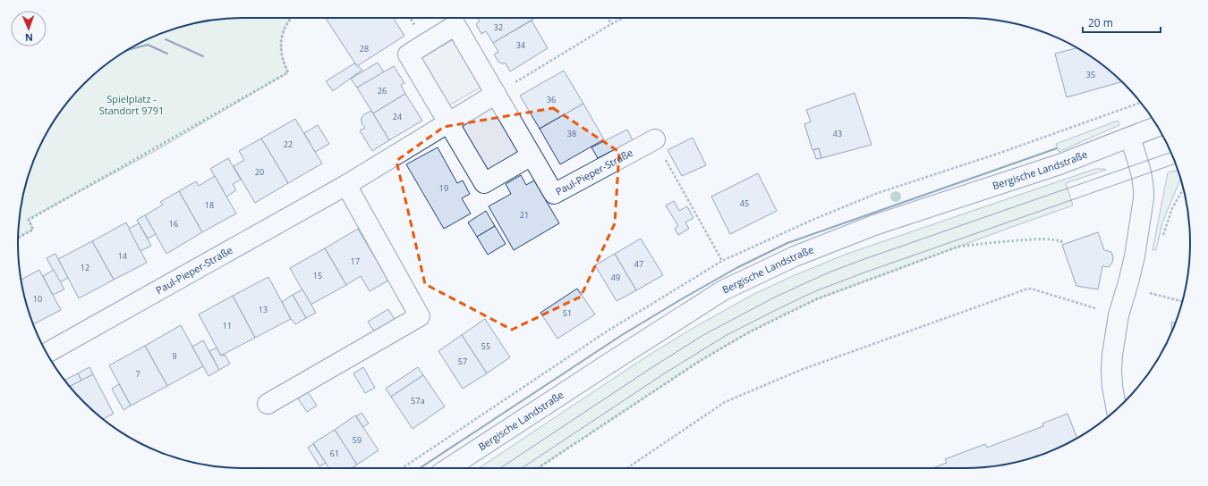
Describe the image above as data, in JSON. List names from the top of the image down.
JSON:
{
  "streets": {
    "street": ["Bergische Landstraße", "Paul-Pieper-Straße"]
  },
  "parks": ["Spielplatz - Standort 9791"],
  "house_numbers": [
    "32",
    "34",
    "28",
    "35",
    "26",
    "36",
    "24",
    "38",
    "43",
    "22",
    "20",
    "19",
    "45",
    "18",
    "21",
    "16",
    "14",
    "17",
    "47",
    "12",
    "15",
    "49",
    "10",
    "13",
    "51",
    "11",
    "55",
    "9",
    "57",
    "7",
    "57a",
    "59",
    "61"
  ],
  "scale_bar": "20 m",
  "north": "bottom"
}
